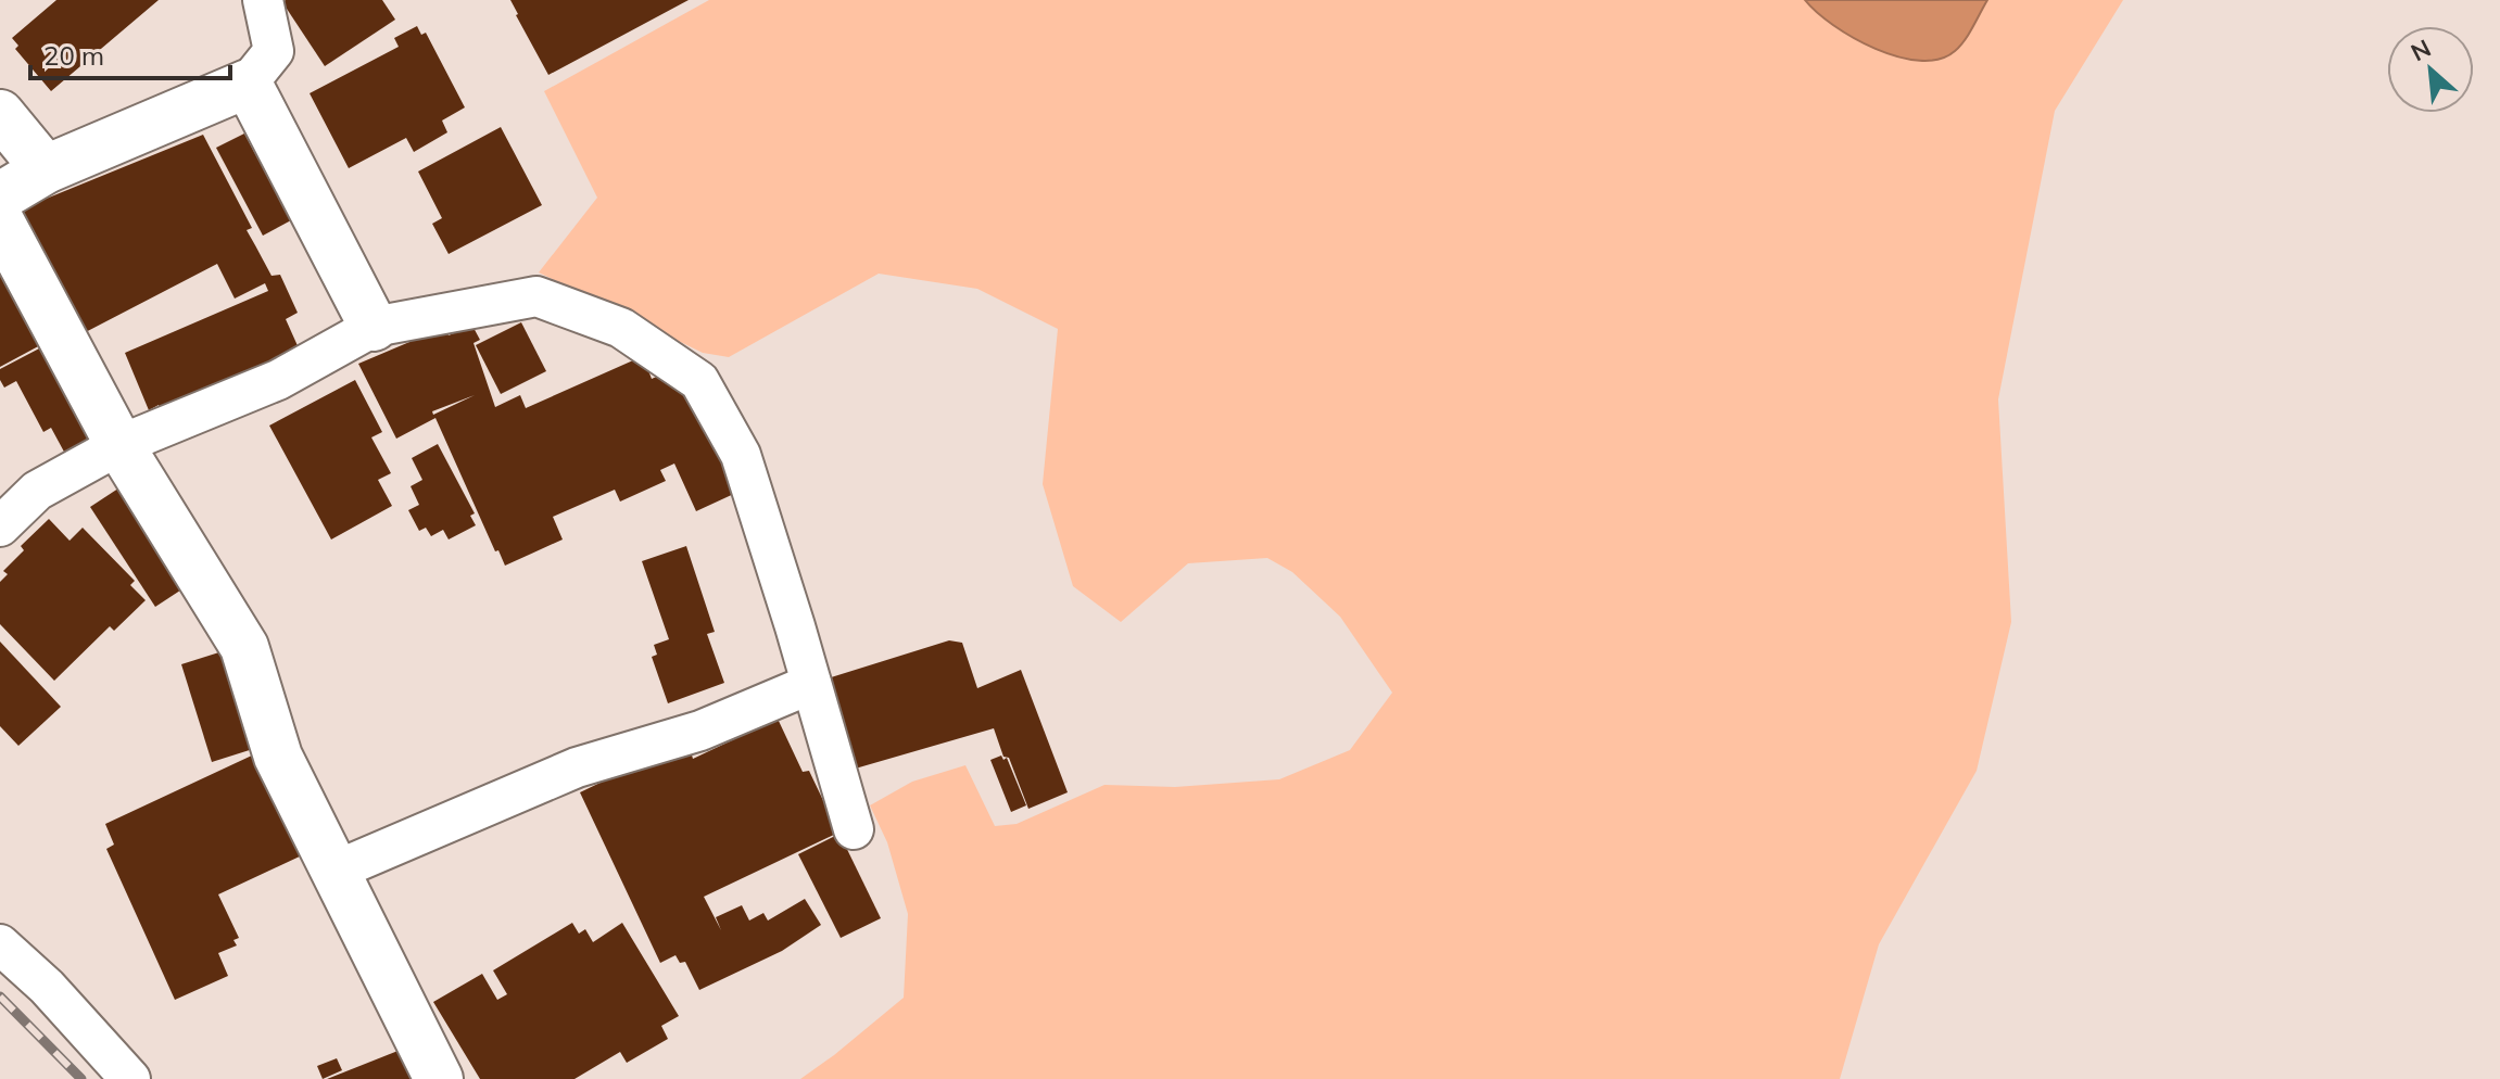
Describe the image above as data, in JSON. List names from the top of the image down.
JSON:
{
  "scale_bar": "20 m",
  "north": "top left"
}
